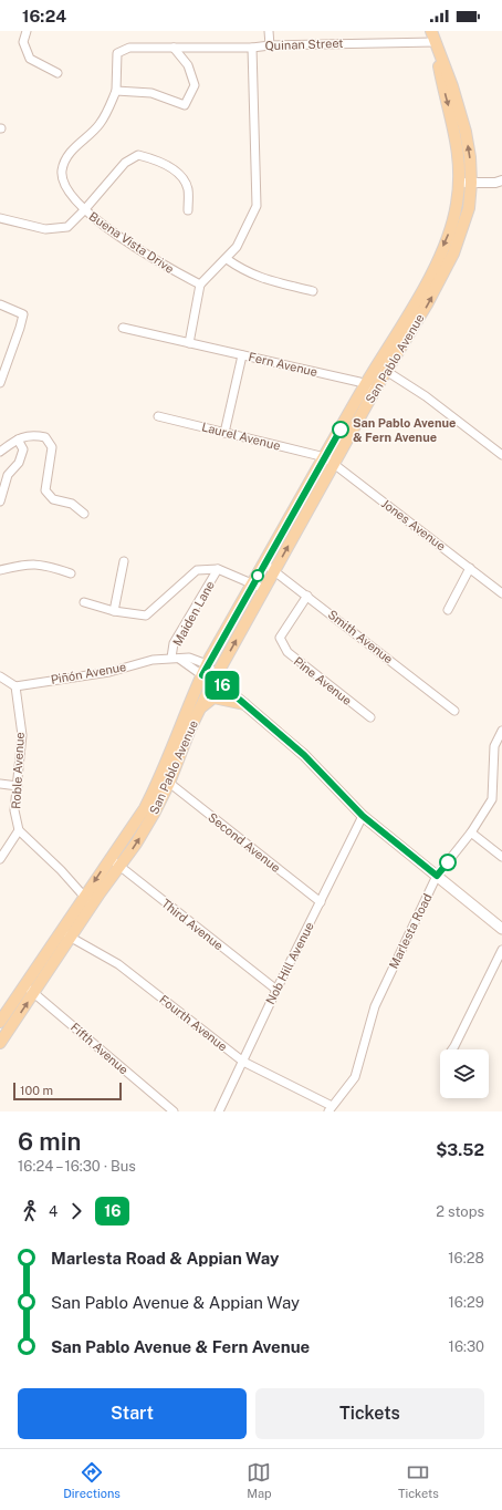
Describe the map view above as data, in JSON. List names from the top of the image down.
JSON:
{
  "streets": {
    "main road": ["San Pablo Avenue"],
    "street": [
      "Quinan Street",
      "Buena Vista Drive",
      "Fern Avenue",
      "Laurel Avenue",
      "Jones Avenue",
      "Maiden Lane",
      "Smith Avenue",
      "Piñón Avenue",
      "Pine Avenue",
      "Roble Avenue",
      "Second Avenue",
      "Third Avenue",
      "Marlesta Road",
      "Nob Hill Avenue",
      "Fourth Avenue",
      "Fifth Avenue"
    ]
  },
  "crossings": [
    ["Quinan Street", "Buena Vista Drive"],
    ["Quinan Street", "San Pablo Avenue"],
    ["San Pablo Avenue", "Fern Avenue"],
    ["San Pablo Avenue", "Laurel Avenue"],
    ["San Pablo Avenue", "Jones Avenue"],
    ["San Pablo Avenue", "Maiden Lane"],
    ["San Pablo Avenue", "Smith Avenue"],
    ["San Pablo Avenue", "Piñón Avenue"],
    ["San Pablo Avenue", "Second Avenue"],
    ["San Pablo Avenue", "Third Avenue"],
    ["San Pablo Avenue", "Fourth Avenue"],
    ["San Pablo Avenue", "Fifth Avenue"],
    ["Laurel Avenue", "Jones Avenue"],
    ["Maiden Lane", "Piñón Avenue"],
    ["Smith Avenue", "Pine Avenue"],
    ["Piñón Avenue", "Roble Avenue"],
    ["Second Avenue", "Nob Hill Avenue"],
    ["Third Avenue", "Nob Hill Avenue"],
    ["Marlesta Road", "Fourth Avenue"],
    ["Nob Hill Avenue", "Fourth Avenue"]
  ],
  "places": ["San Pablo Avenue & Fern Avenue"],
  "lines": ["bus line 16"],
  "scale_bar": "100 m",
  "page": {
    "status": "16:24",
    "on_map": "16",
    "scale": "100 m",
    "heading": ["6 min", "16:24 – 16:30 · Bus", "$3.52"],
    "legs": ["4", "16", "2 stops"],
    "list": [
      {
        "name": "Marlesta Road & Appian Way",
        "value": "16:28"
      },
      {
        "name": "San Pablo Avenue & Appian Way",
        "value": "16:29"
      },
      {
        "name": "San Pablo Avenue & Fern Avenue",
        "value": "16:30"
      }
    ],
    "buttons": ["Start", "Tickets"],
    "tabs": ["Directions", "Map", "Tickets"]
  }
}
